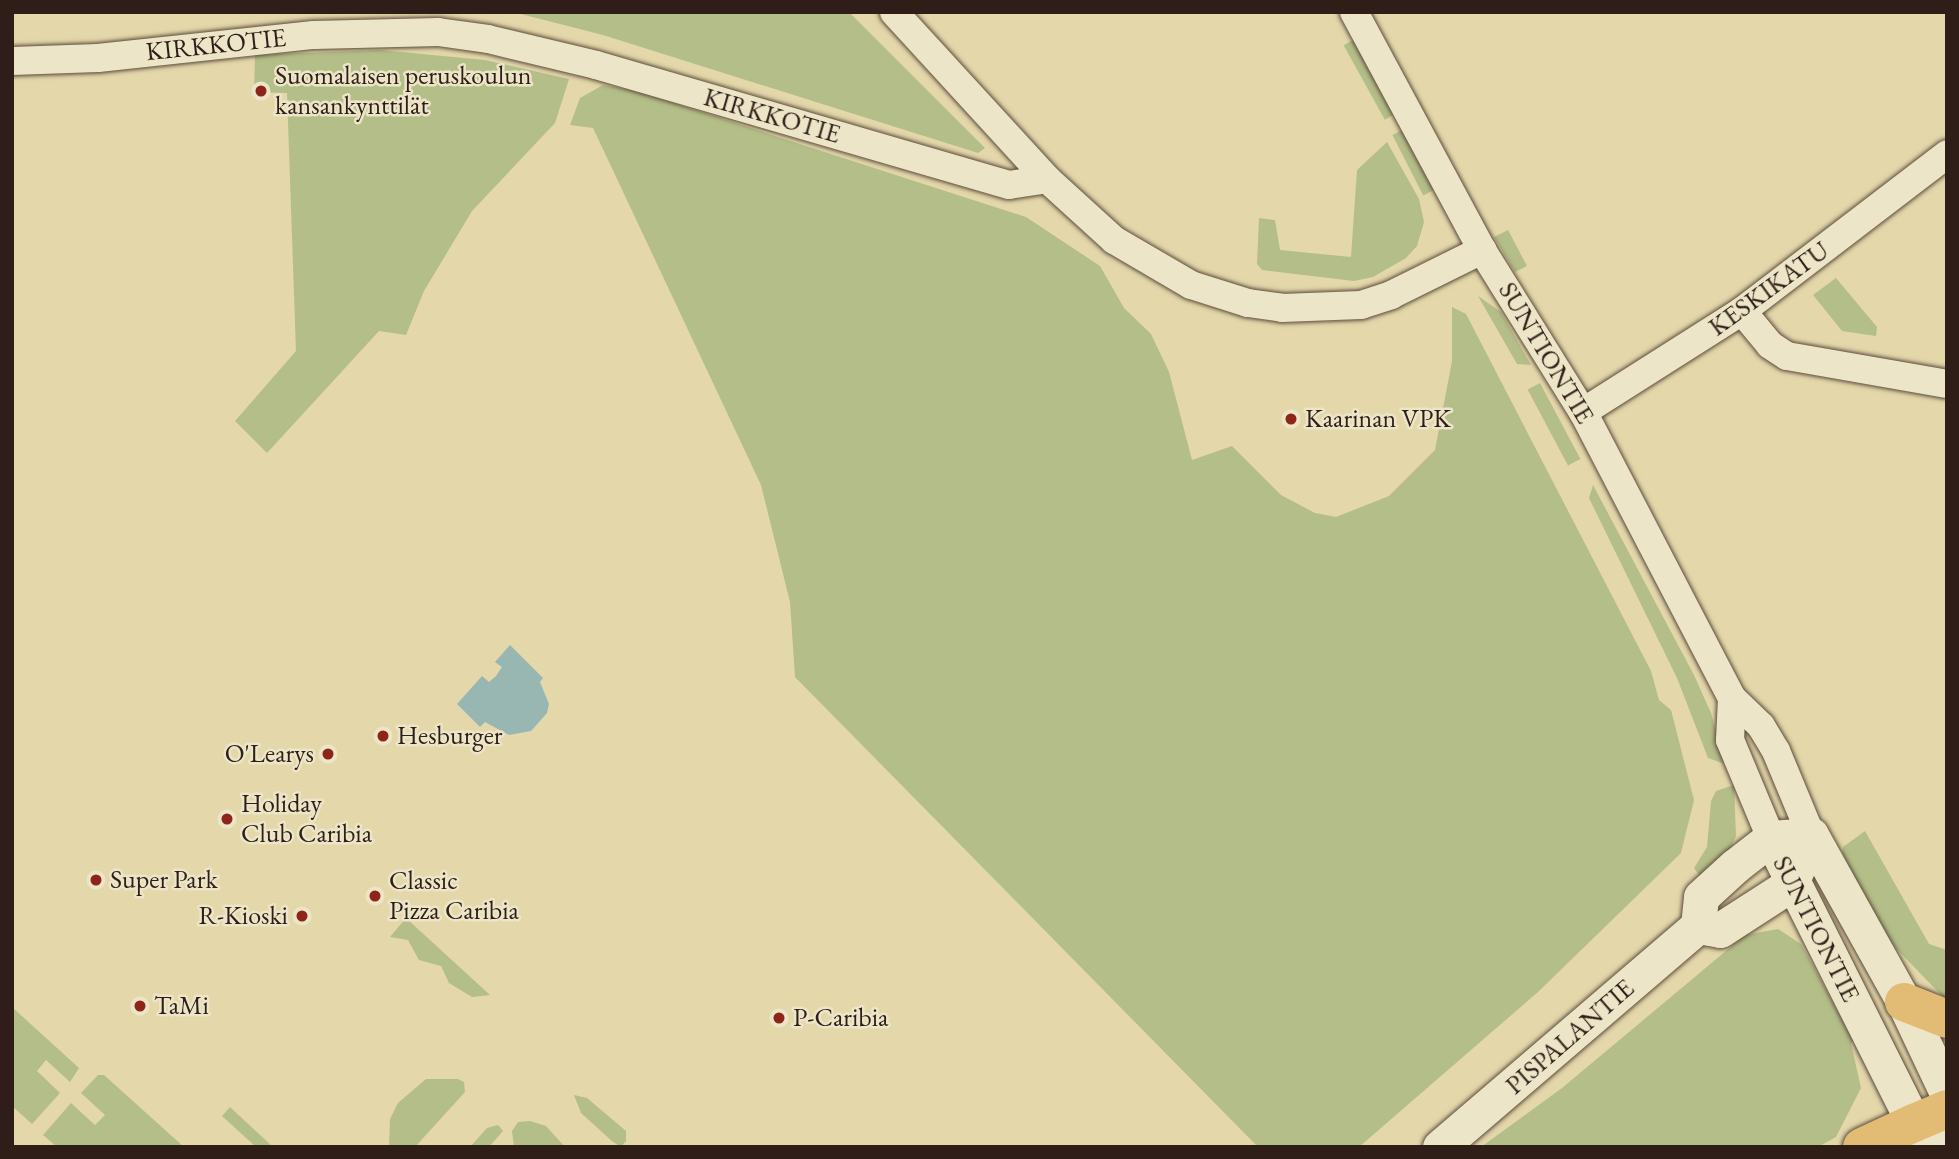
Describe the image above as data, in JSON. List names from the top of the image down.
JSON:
{
  "streets": {
    "street": [
      "KIRKKOTIE",
      "KESKIKATU",
      "SUNTIONTIE",
      "PISPALANTIE"
    ]
  },
  "crossings": [
    ["KESKIKATU", "SUNTIONTIE"]
  ],
  "places": [
    "Suomalaisen peruskoulun kansankynttilät",
    "Kaarinan VPK",
    "Hesburger",
    "O'Learys",
    "Holiday Club Caribia",
    "Super Park",
    "Classic Pizza Caribia",
    "R-Kioski",
    "TaMi",
    "P-Caribia"
  ]
}
